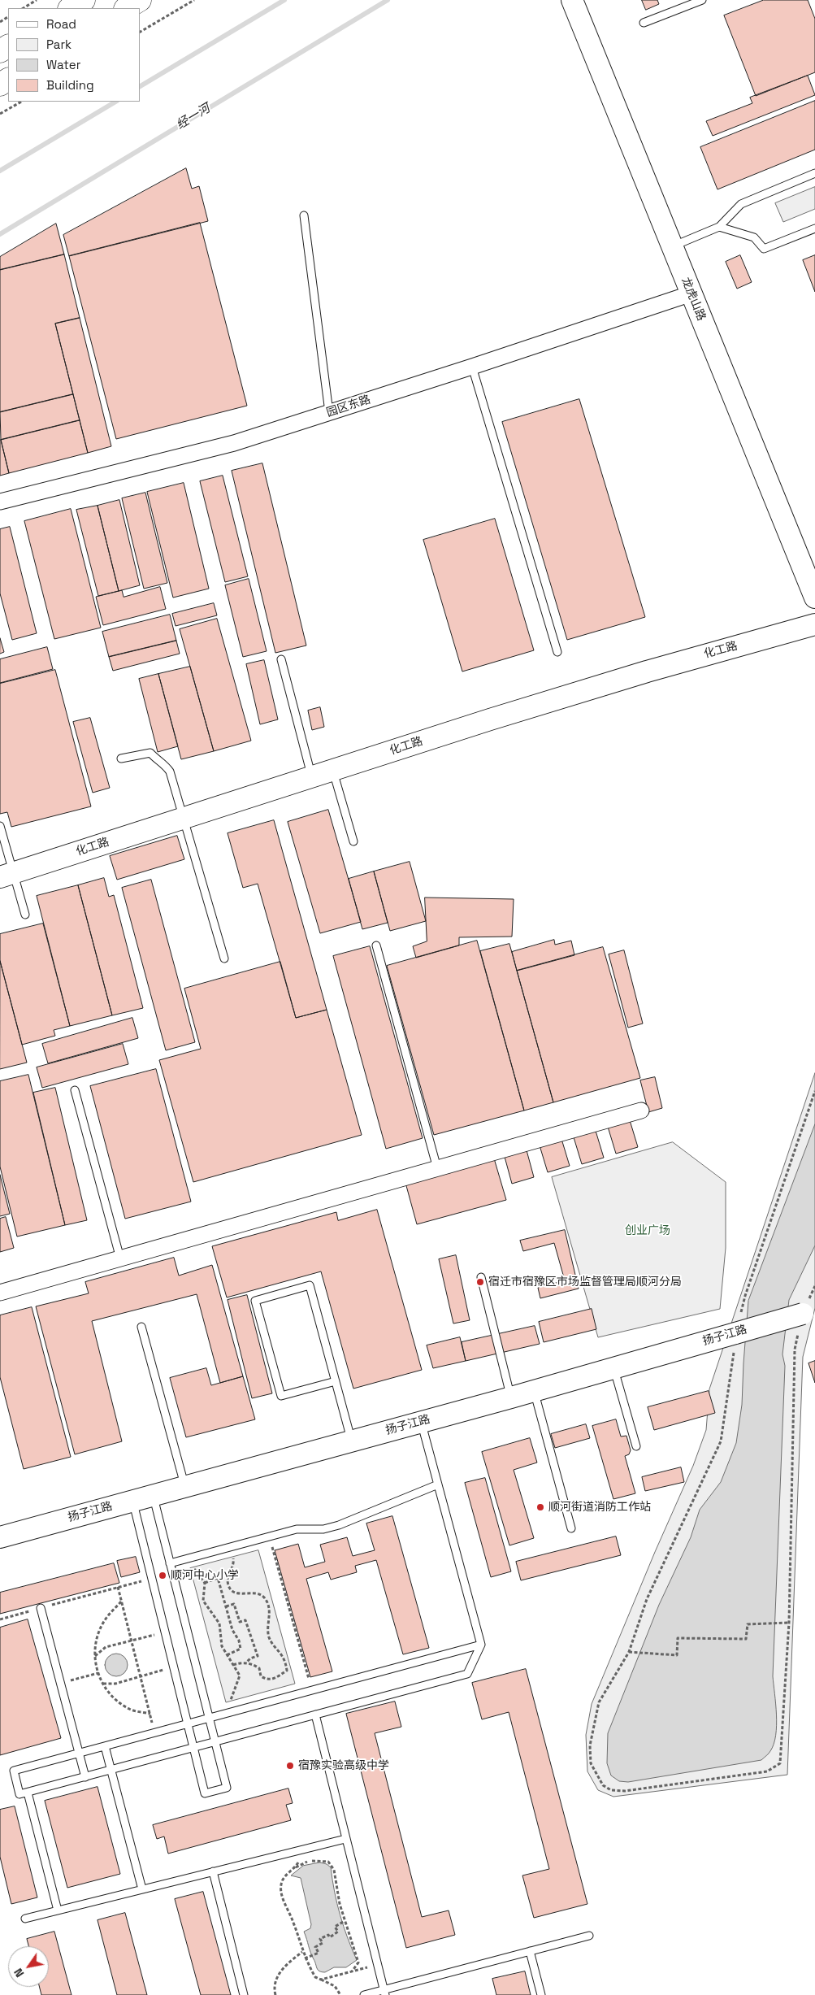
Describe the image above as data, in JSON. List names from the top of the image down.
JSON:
{
  "streets": {
    "street": [
      "龙虎山路",
      "园区东路",
      "化工路",
      "扬子江路"
    ]
  },
  "crossings": [
    ["龙虎山路", "园区东路"]
  ],
  "water": ["经一河"],
  "parks": ["创业广场"],
  "places": [
    "宿迁市宿豫区市场监督管理局顺河分局",
    "顺河街道消防工作站",
    "顺河中心小学",
    "宿豫实验高级中学"
  ],
  "legend": [
    "Road",
    "Park",
    "Water",
    "Building"
  ],
  "north": "bottom left"
}
